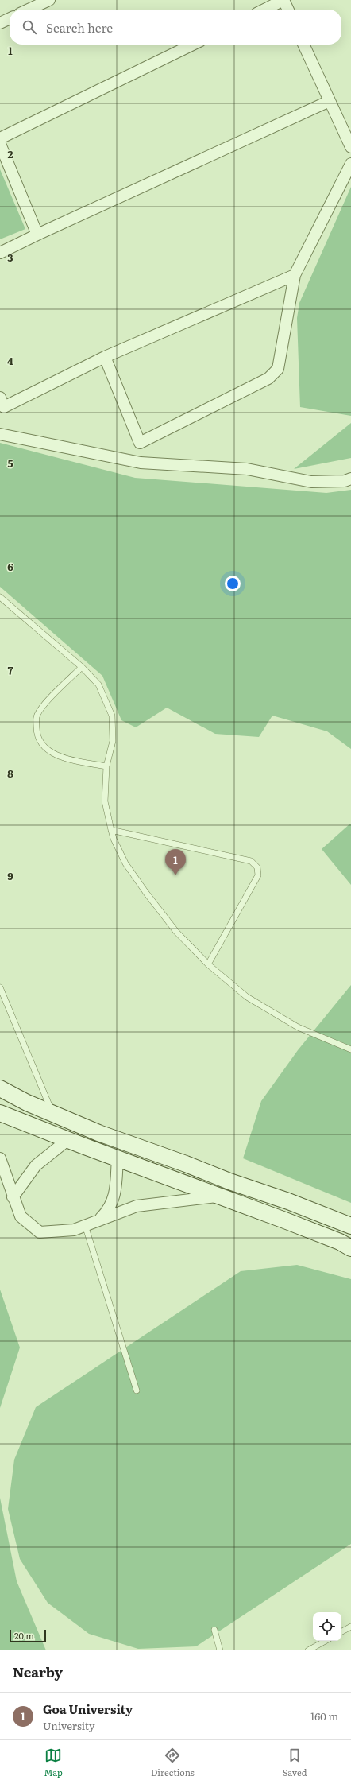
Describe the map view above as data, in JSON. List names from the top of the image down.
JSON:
{
  "scale_bar": "20 m",
  "page": {
    "search": "Search here",
    "pins": "1",
    "scale": "20 m",
    "heading": "Nearby",
    "list": [
      {
        "mark": "1",
        "name": "Goa University",
        "note": "University",
        "value": "160 m"
      }
    ],
    "nav": ["Map", "Directions", "Saved"]
  },
  "grid": {
    "rows": [
      "1",
      "2",
      "3",
      "4",
      "5",
      "6",
      "7",
      "8",
      "9"
    ]
  }
}
